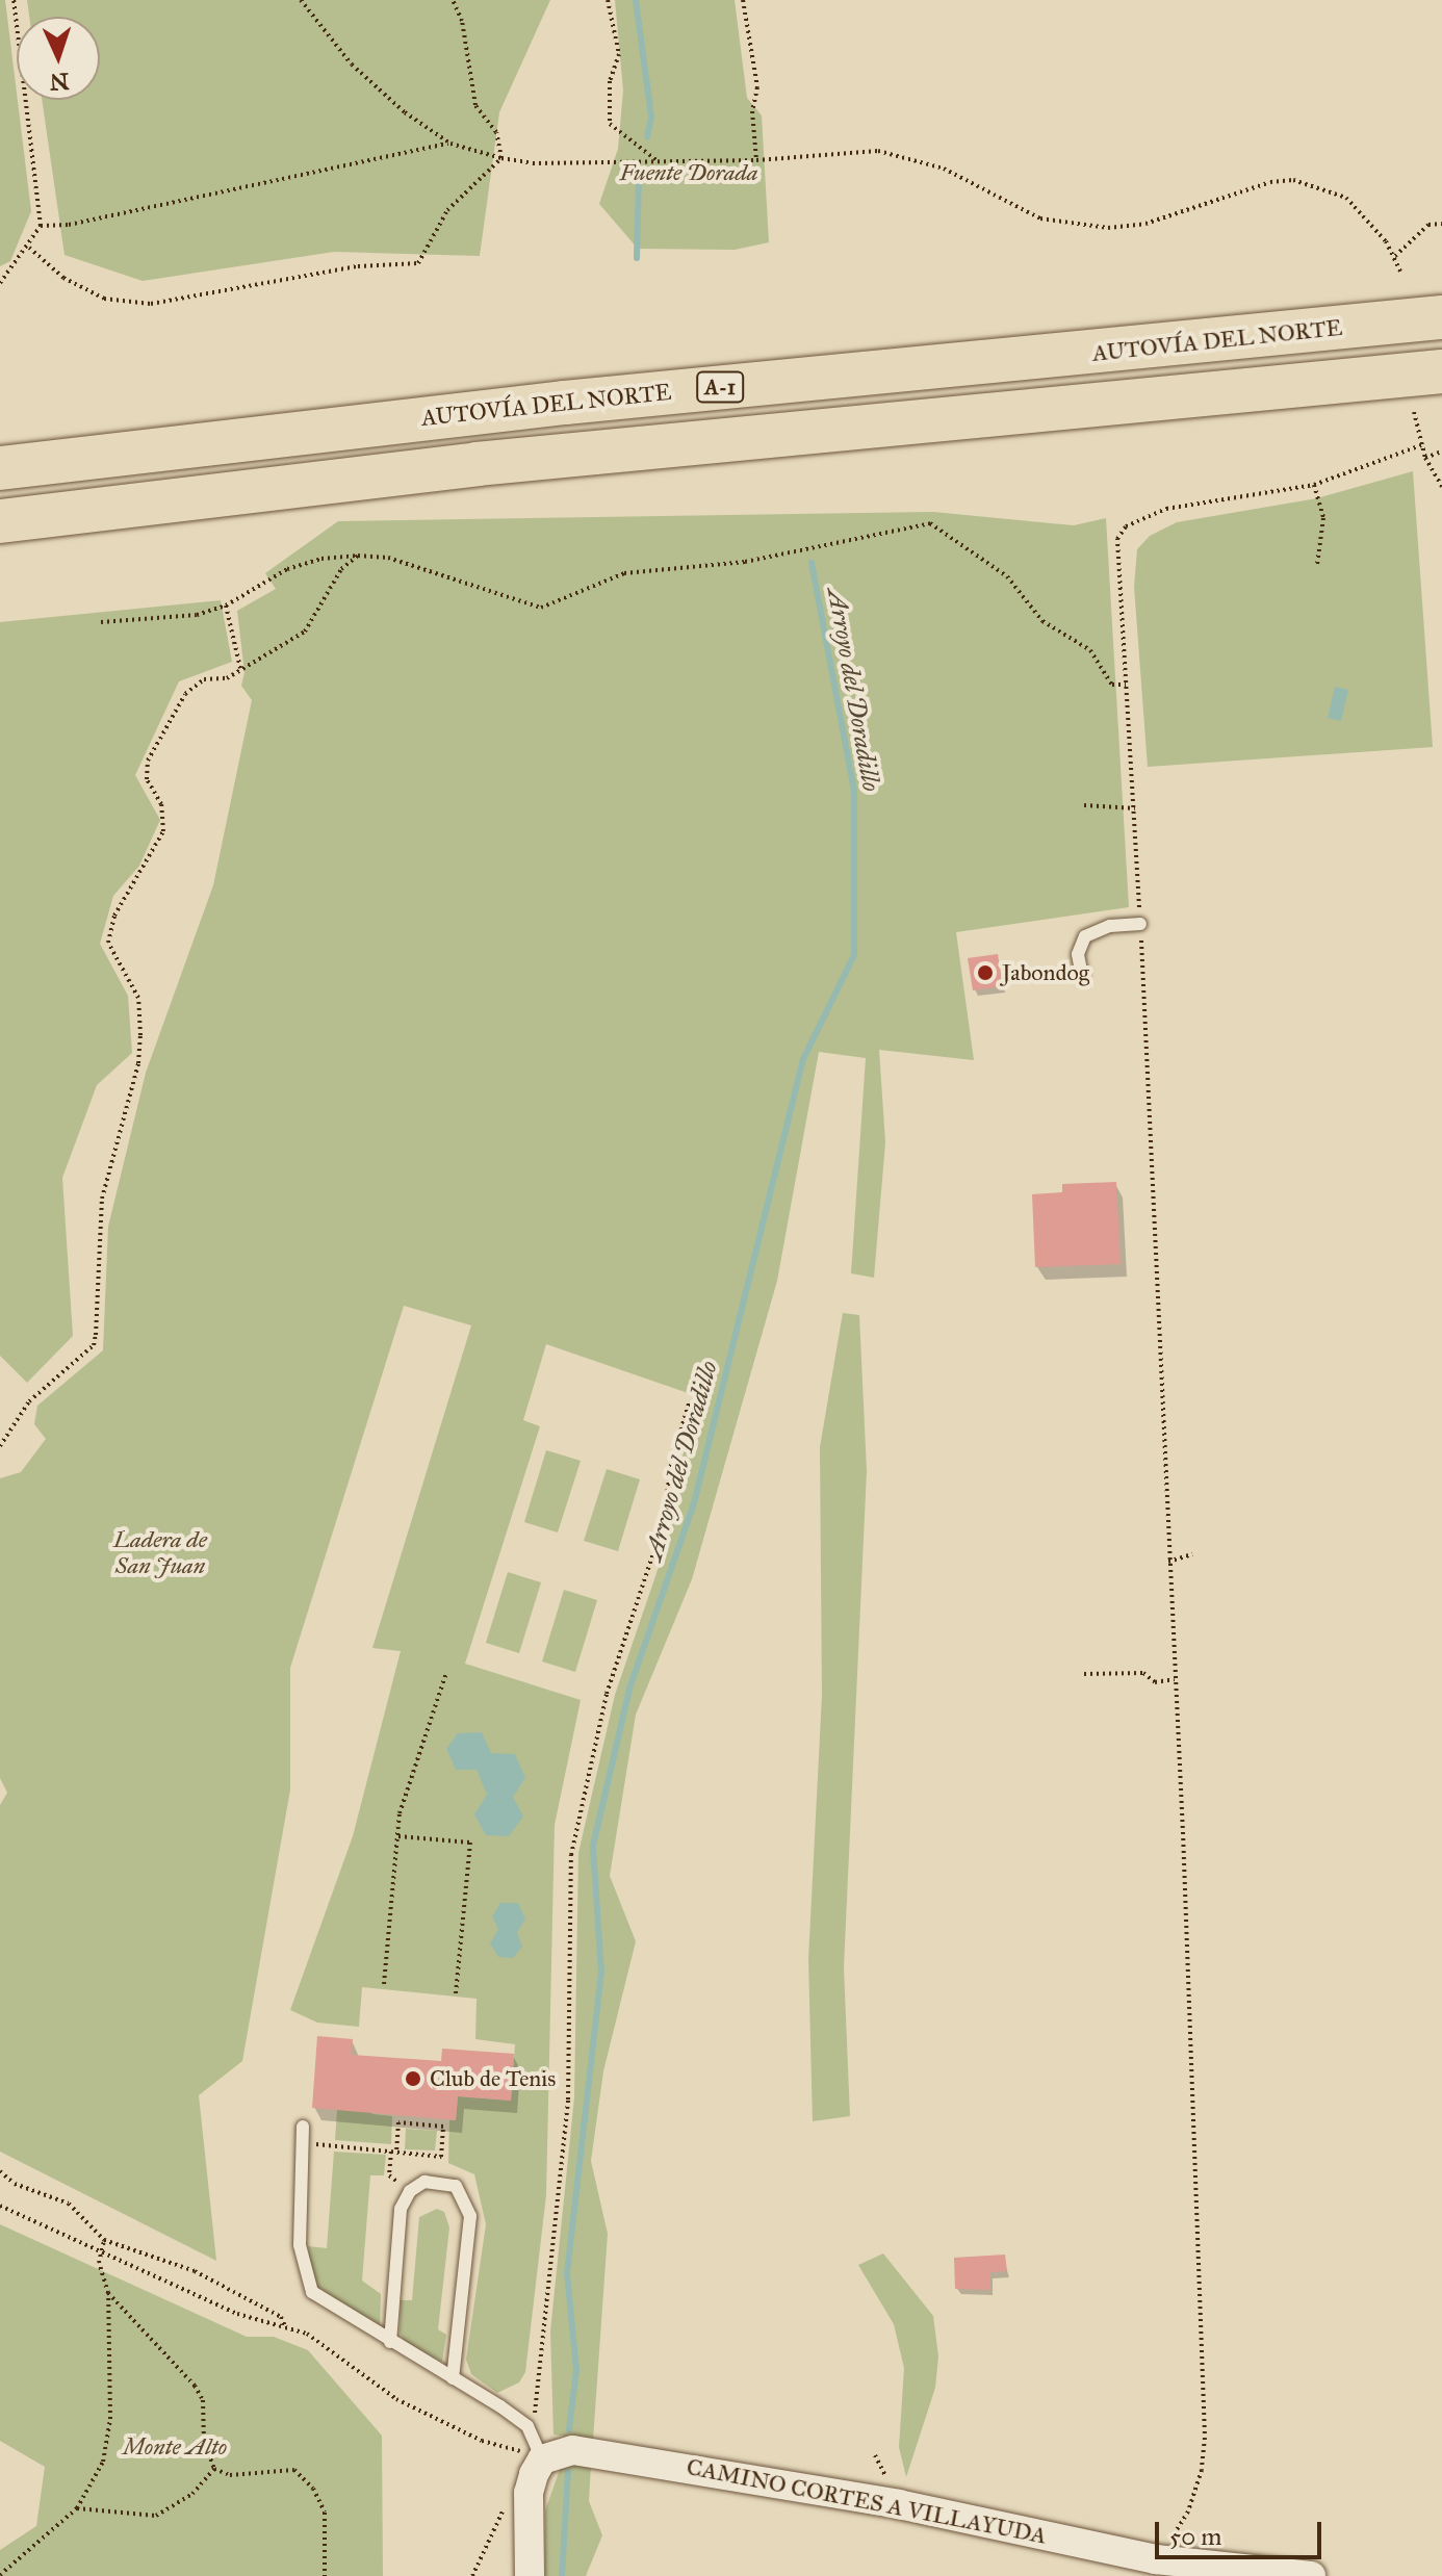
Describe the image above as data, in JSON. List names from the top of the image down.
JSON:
{
  "streets": {
    "highway": ["AUTOVÍA DEL NORTE", "A-1"],
    "street": ["CAMINO CORTES A VILLAYUDA"]
  },
  "water": ["Arroyo del Doradillo"],
  "parks": ["Fuente Dorada", "Ladera de San Juan", "Monte Alto"],
  "places": ["Jabondog", "Club de Tenis"],
  "scale_bar": "50 m",
  "north": "bottom"
}
